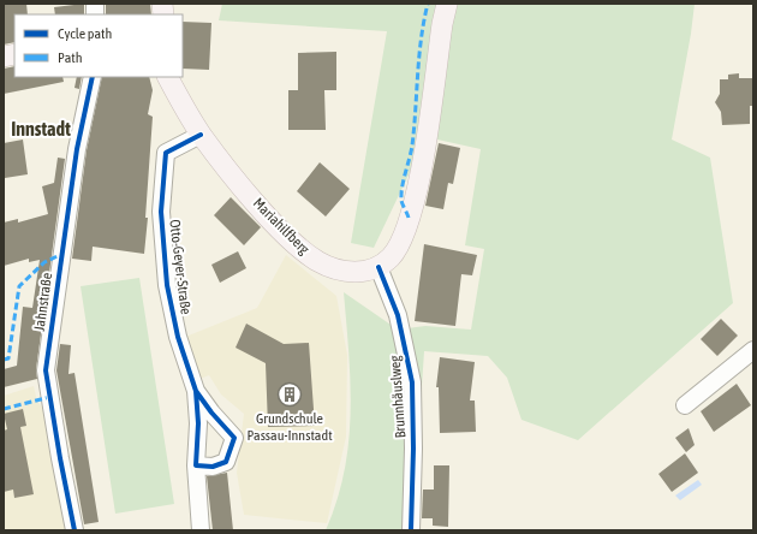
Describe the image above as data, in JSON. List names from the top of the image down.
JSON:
{
  "streets": {
    "main road": ["Mariahilfberg"],
    "street": ["Otto-Geyer-Straße", "Jahnstraße", "Brunnhäuslweg"]
  },
  "crossings": [
    ["Mariahilfberg", "Otto-Geyer-Straße"],
    ["Mariahilfberg", "Brunnhäuslweg"]
  ],
  "districts": ["Innstadt"],
  "places": {
    "building": ["Grundschule Passau-Innstadt"]
  },
  "legend": ["Cycle path", "Path"]
}
